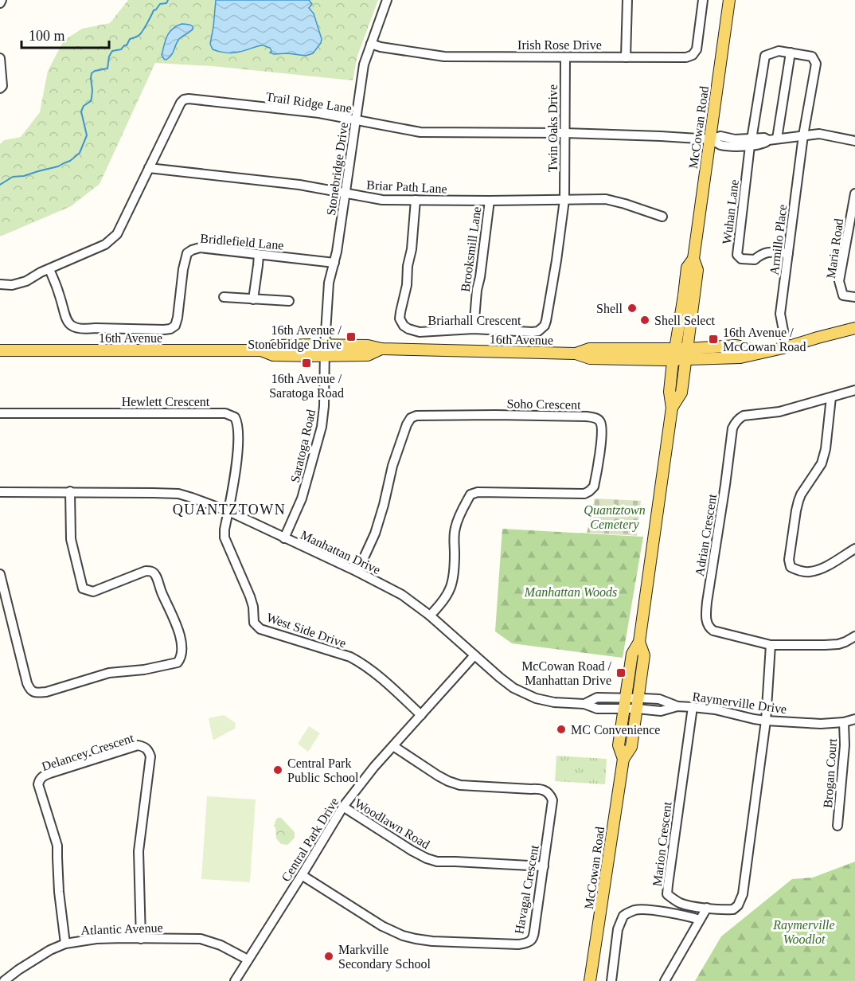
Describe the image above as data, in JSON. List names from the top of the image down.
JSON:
{
  "streets": {
    "main road": ["McCowan Road", "16th Avenue"],
    "street": [
      "Irish Rose Drive",
      "Trail Ridge Lane",
      "Twin Oaks Drive",
      "Stonebridge Drive",
      "Briar Path Lane",
      "Wuhan Lane",
      "Armillo Place",
      "Bridlefield Lane",
      "Maria Road",
      "Brooksmill Lane",
      "Briarhall Crescent",
      "Hewlett Crescent",
      "Soho Crescent",
      "Saratoga Road",
      "Adrian Crescent",
      "Manhattan Drive",
      "West Side Drive",
      "Raymerville Drive",
      "Delancey Crescent",
      "Brogan Court",
      "Woodlawn Road",
      "Central Park Drive",
      "Marion Crescent",
      "Havagal Crescent",
      "Atlantic Avenue"
    ]
  },
  "crossings": [
    ["Irish Rose Drive", "Twin Oaks Drive"],
    ["Irish Rose Drive", "Stonebridge Drive"],
    ["Trail Ridge Lane", "McCowan Road"],
    ["Trail Ridge Lane", "Twin Oaks Drive"],
    ["Trail Ridge Lane", "Stonebridge Drive"],
    ["Trail Ridge Lane", "Briar Path Lane"],
    ["Trail Ridge Lane", "Wuhan Lane"],
    ["Trail Ridge Lane", "Armillo Place"],
    ["Trail Ridge Lane", "Bridlefield Lane"],
    ["McCowan Road", "16th Avenue"],
    ["McCowan Road", "Manhattan Drive"],
    ["McCowan Road", "Raymerville Drive"],
    ["Twin Oaks Drive", "Briar Path Lane"],
    ["Twin Oaks Drive", "Briarhall Crescent"],
    ["Stonebridge Drive", "Briar Path Lane"],
    ["Stonebridge Drive", "Bridlefield Lane"],
    ["Stonebridge Drive", "16th Avenue"],
    ["Stonebridge Drive", "Saratoga Road"],
    ["Briar Path Lane", "Brooksmill Lane"],
    ["Briar Path Lane", "Briarhall Crescent"],
    ["Wuhan Lane", "Armillo Place"],
    ["Armillo Place", "16th Avenue"],
    ["Brooksmill Lane", "Briarhall Crescent"],
    ["16th Avenue", "Saratoga Road"],
    ["Hewlett Crescent", "Manhattan Drive"],
    ["Hewlett Crescent", "West Side Drive"],
    ["Soho Crescent", "Manhattan Drive"],
    ["Saratoga Road", "Manhattan Drive"],
    ["Manhattan Drive", "West Side Drive"],
    ["Manhattan Drive", "Raymerville Drive"],
    ["Manhattan Drive", "Central Park Drive"],
    ["West Side Drive", "Central Park Drive"],
    ["Raymerville Drive", "Brogan Court"],
    ["Raymerville Drive", "Marion Crescent"],
    ["Delancey Crescent", "Atlantic Avenue"],
    ["Woodlawn Road", "Central Park Drive"],
    ["Woodlawn Road", "Havagal Crescent"],
    ["Central Park Drive", "Havagal Crescent"],
    ["Central Park Drive", "Atlantic Avenue"]
  ],
  "districts": ["QUANTZTOWN"],
  "parks": ["Quantztown Cemetery", "Manhattan Woods", "Raymerville Woodlot"],
  "places": {
    "other": [
      "Shell",
      "Shell Select",
      "MC Convenience",
      "Central Park Public School",
      "Markville Secondary School"
    ],
    "transit": [
      "16th Avenue / Stonebridge Drive",
      "16th Avenue / McCowan Road",
      "16th Avenue / Saratoga Road",
      "McCowan Road / Manhattan Drive"
    ]
  },
  "scale_bar": "100 m"
}
